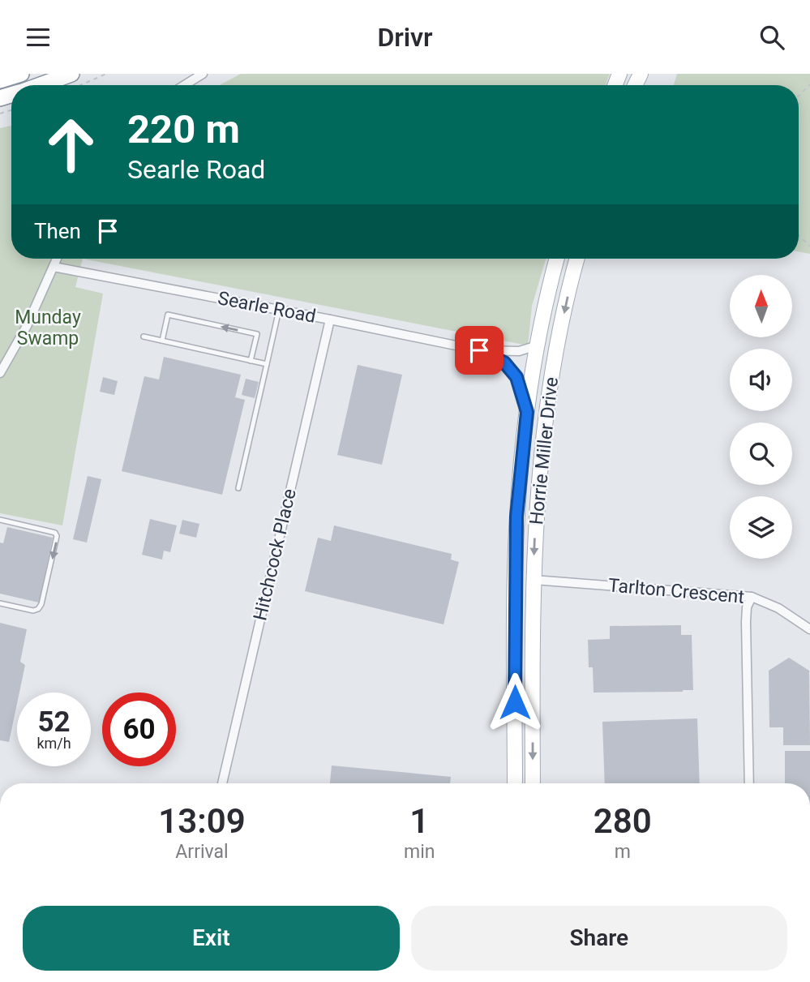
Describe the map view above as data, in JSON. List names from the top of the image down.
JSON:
{
  "streets": {
    "main road": ["Horrie Miller Drive"],
    "street": ["Searle Road", "Hitchcock Place", "Tarlton Crescent"]
  },
  "crossings": [
    ["Searle Road", "Horrie Miller Drive"],
    ["Searle Road", "Hitchcock Place"],
    ["Horrie Miller Drive", "Tarlton Crescent"]
  ],
  "parks": ["Munday Swamp"],
  "north": "top",
  "page": {
    "header": "Drivr",
    "turn": ["220 m", "Searle Road"],
    "then": "Then",
    "speed": "52 km/h",
    "limit": "60",
    "eta": [
      "13:09",
      "Arrival",
      "1",
      "min",
      "280",
      "m"
    ],
    "buttons": ["Exit", "Share"]
  }
}
